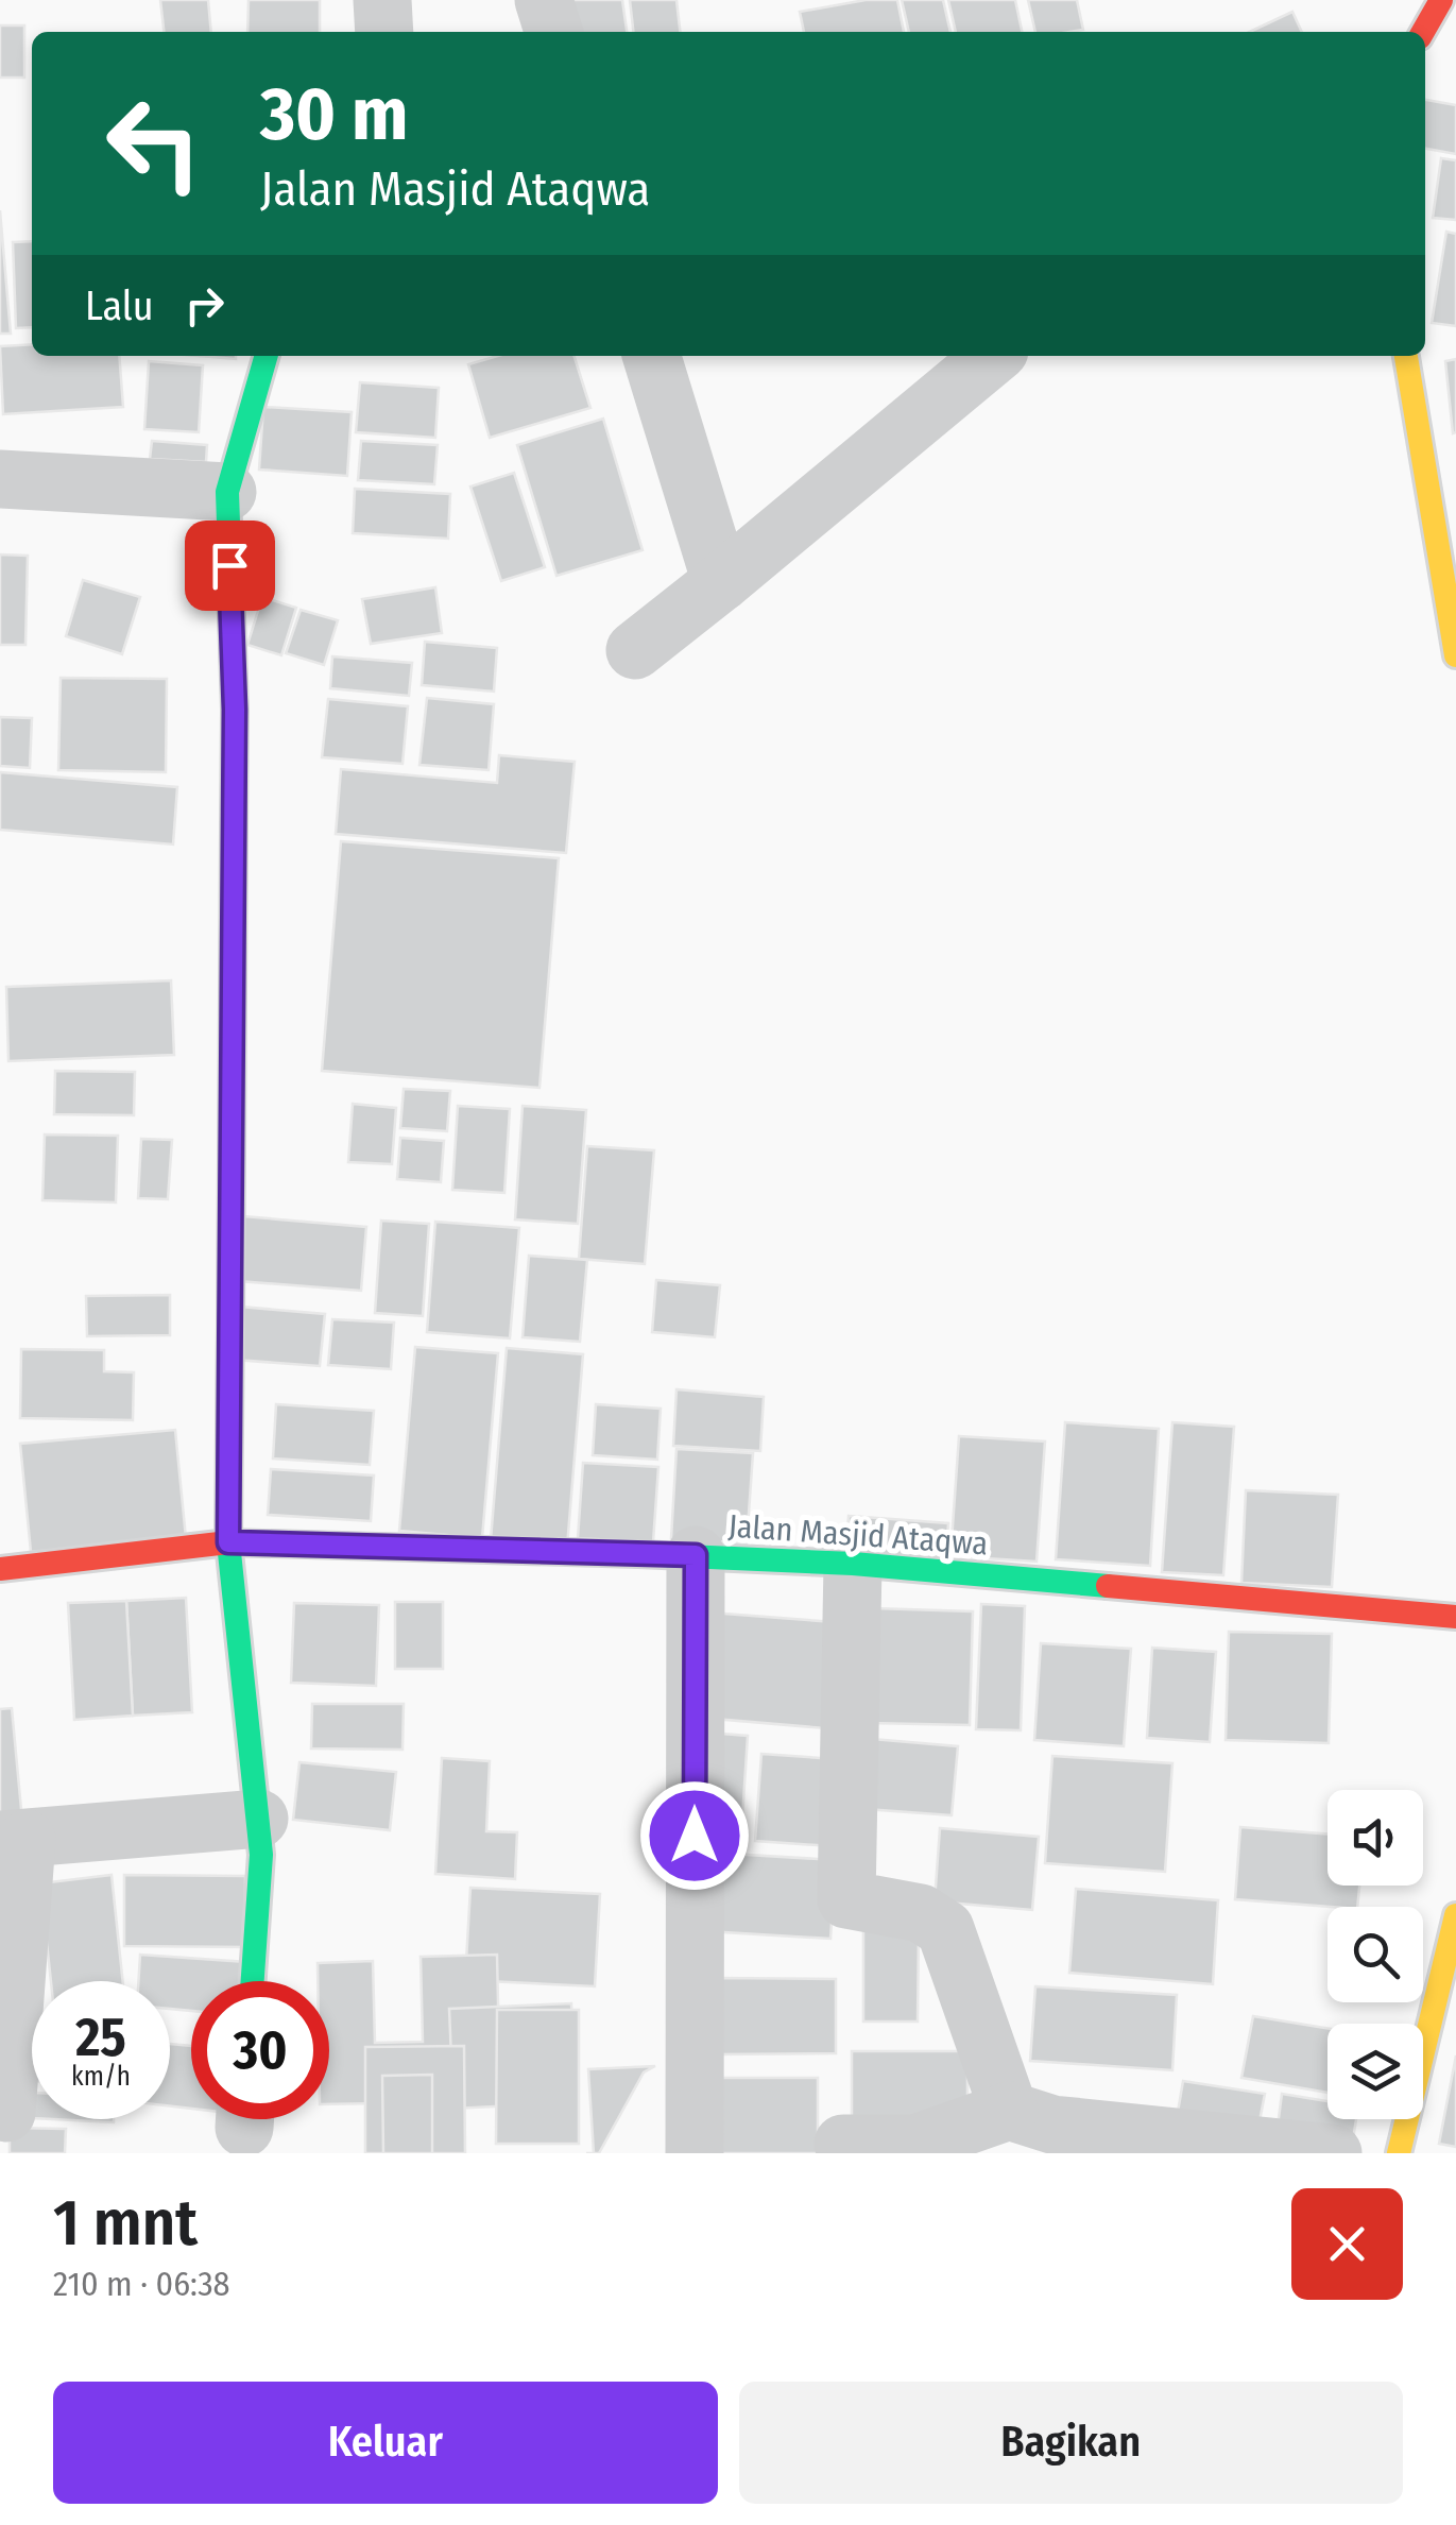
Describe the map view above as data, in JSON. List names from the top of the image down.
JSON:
{
  "streets": {
    "street": ["Jalan Masjid Ataqwa"]
  },
  "page": {
    "turn": ["30 m", "Jalan Masjid Ataqwa"],
    "then": "Lalu",
    "speed": "25 km/h",
    "limit": "30",
    "heading": ["1 mnt", "210 m · 06:38"],
    "buttons": ["Keluar", "Bagikan"]
  }
}
